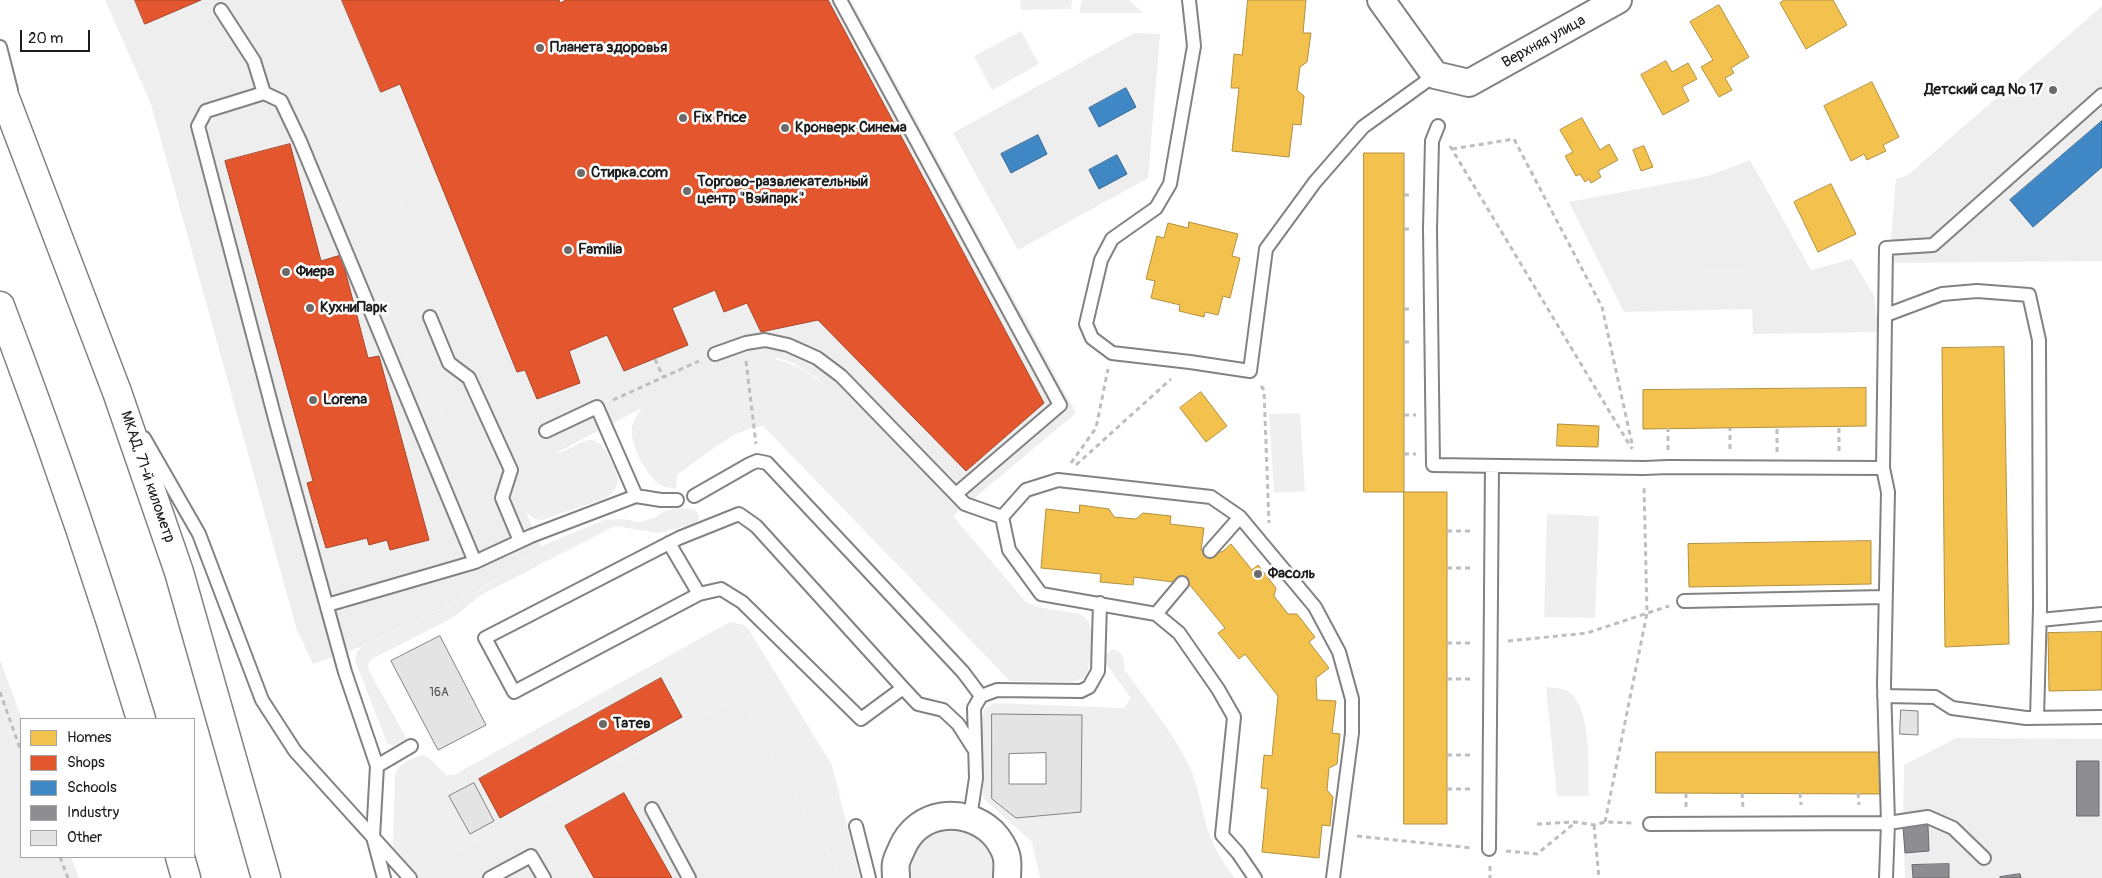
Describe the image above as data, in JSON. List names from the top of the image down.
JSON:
{
  "streets": {
    "highway": ["МКАД, 71-й километр"],
    "street": ["Верхняя улица"]
  },
  "places": [
    "Планета здоровья",
    "Детский сад № 17",
    "Fix Price",
    "Кронверк Синема",
    "Стирка.com",
    "Торгово-развлекательный центр \"Вэйпарк\"",
    "Familia",
    "Фиера",
    "КухниПарк",
    "Lorena",
    "Фасоль",
    "Татев"
  ],
  "house_numbers": ["16А"],
  "legend": [
    "Homes",
    "Shops",
    "Schools",
    "Industry",
    "Other"
  ],
  "scale_bar": "20 m"
}
